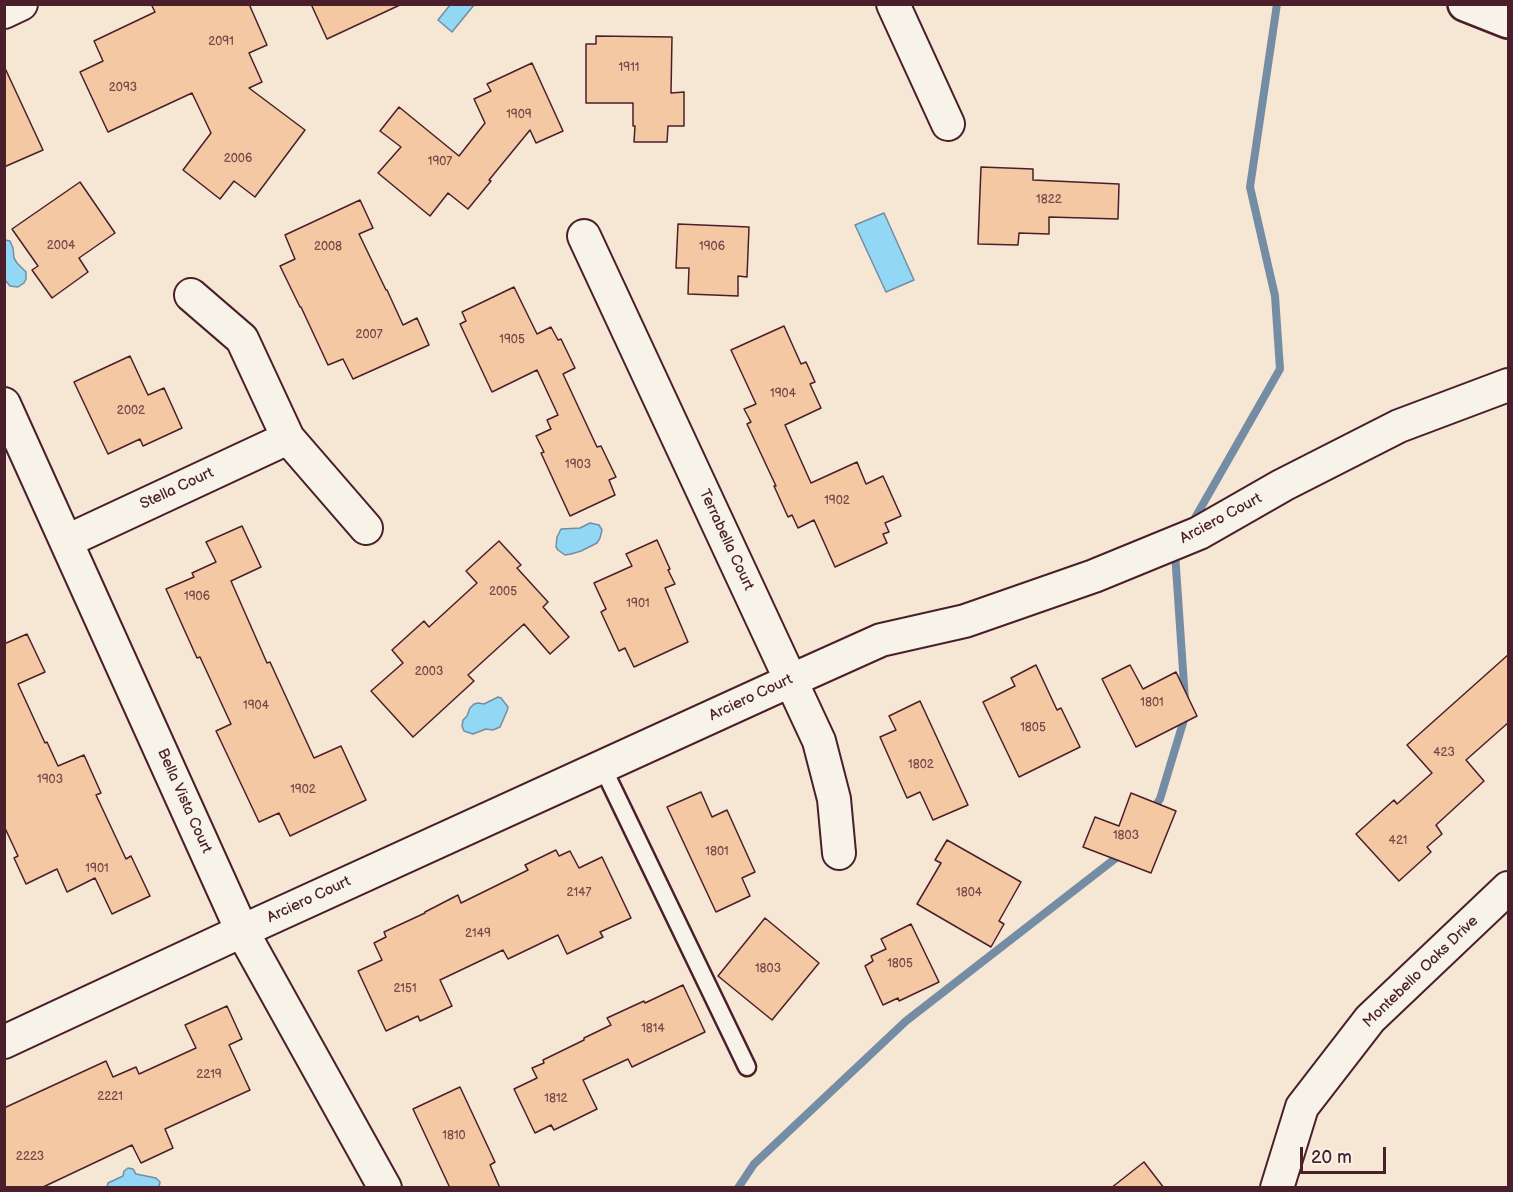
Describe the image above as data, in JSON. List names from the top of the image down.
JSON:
{
  "streets": {
    "street": [
      "Stella Court",
      "Arciero Court",
      "Terrabella Court",
      "Bella Vista Court",
      "Montebello Oaks Drive"
    ]
  },
  "crossings": [
    ["Stella Court", "Bella Vista Court"],
    ["Arciero Court", "Terrabella Court"],
    ["Arciero Court", "Bella Vista Court"]
  ],
  "house_numbers": [
    "2091",
    "1911",
    "2093",
    "1909",
    "2006",
    "1907",
    "1822",
    "2004",
    "2008",
    "1906",
    "2007",
    "1905",
    "1904",
    "2002",
    "1903",
    "1902",
    "2005",
    "1906",
    "1901",
    "2003",
    "1801",
    "1904",
    "1805",
    "423",
    "1802",
    "1903",
    "1902",
    "1803",
    "421",
    "1801",
    "1901",
    "2147",
    "1804",
    "2149",
    "1805",
    "1803",
    "2151",
    "1814",
    "2219",
    "2221",
    "1812",
    "1810",
    "2223"
  ],
  "scale_bar": "20 m"
}
